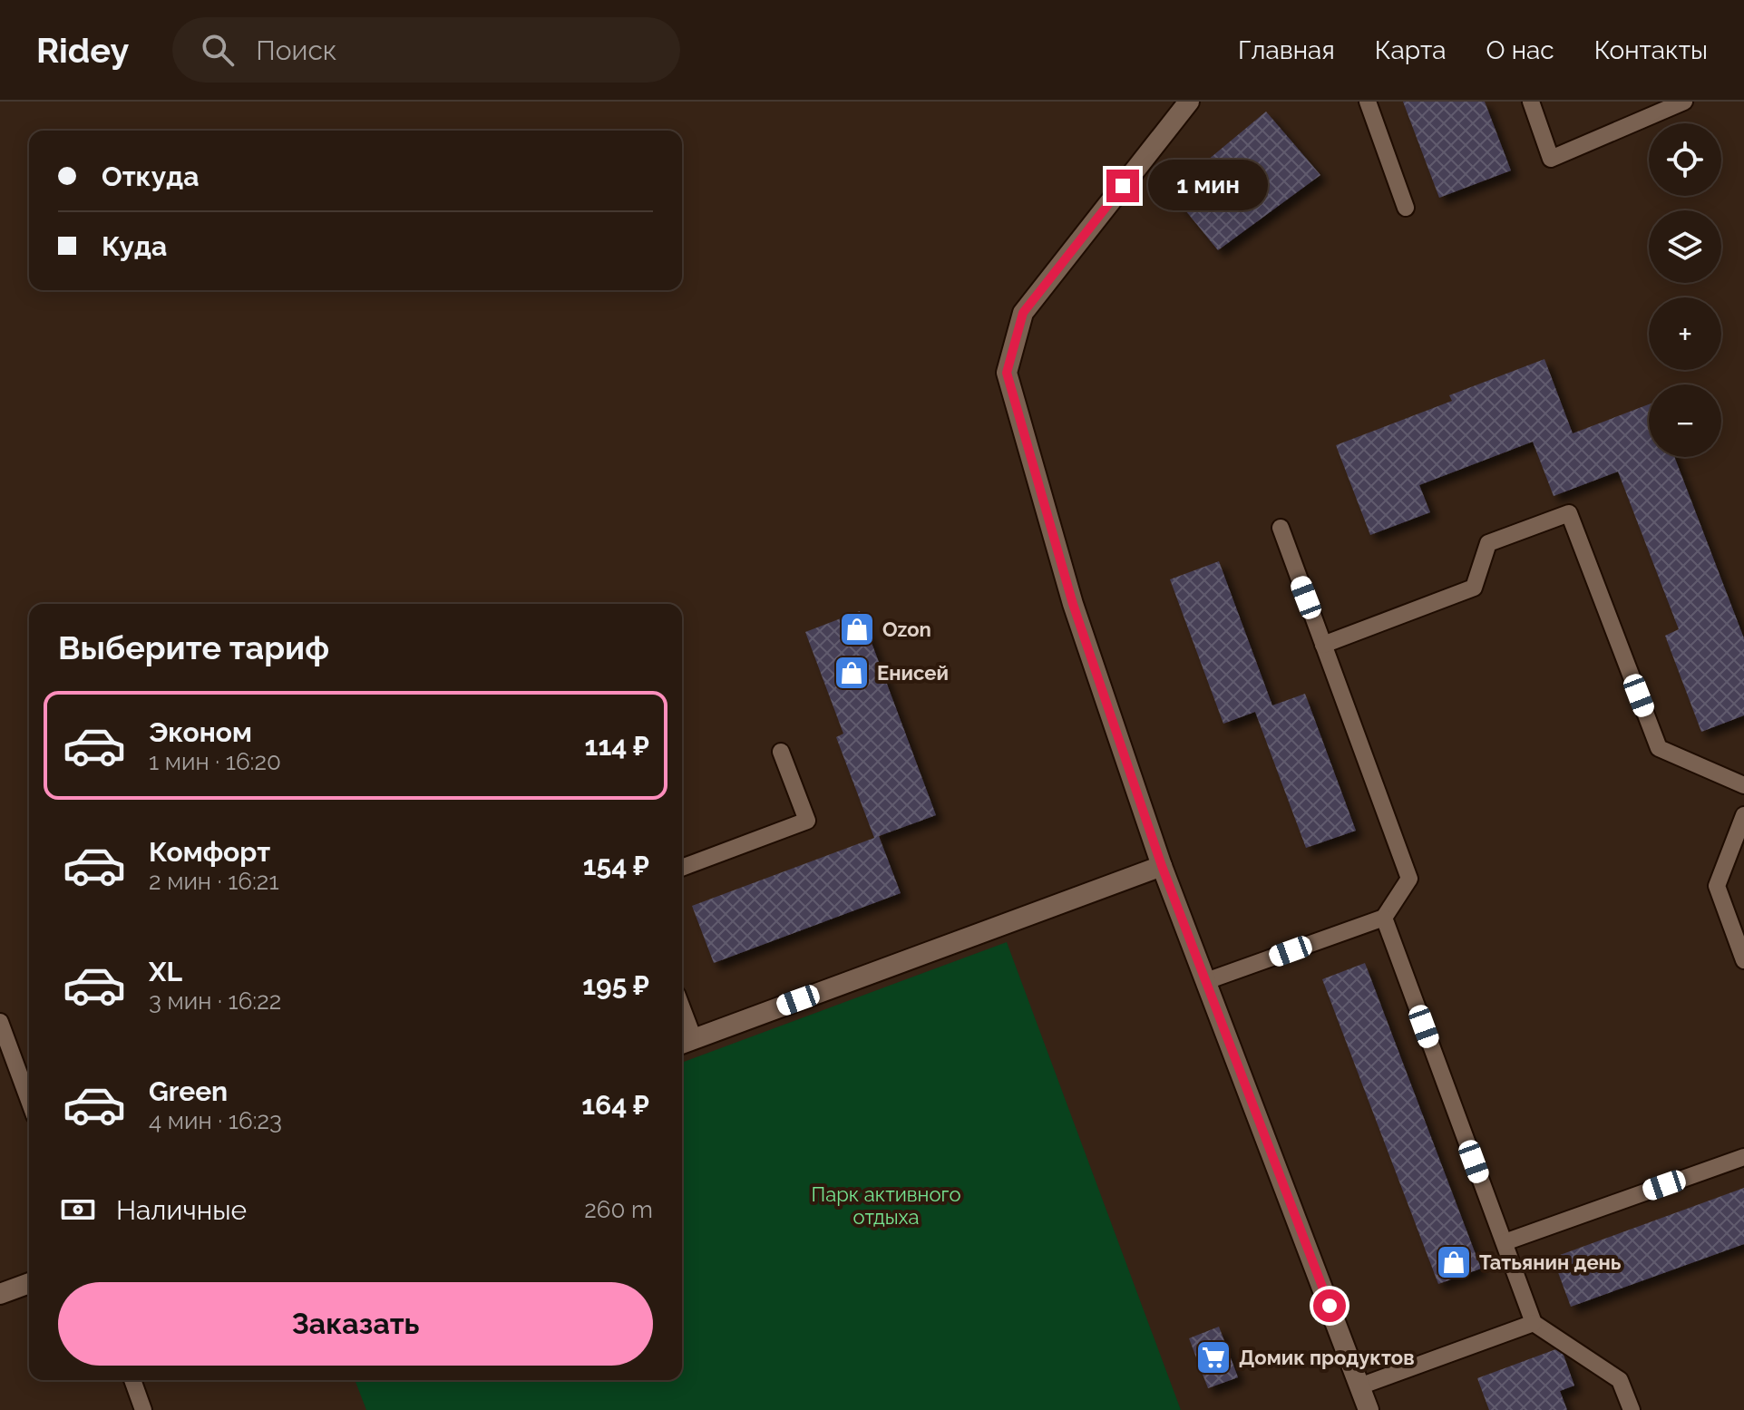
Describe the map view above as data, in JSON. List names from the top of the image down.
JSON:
{
  "parks": ["Парк активного отдыха"],
  "places": {
    "shop": ["Ozon", "Енисей", "Татьянин день"],
    "supermarket": ["Домик продуктов"]
  },
  "page": {
    "header": "Ridey",
    "search": "Поиск",
    "nav": [
      "Главная",
      "Карта",
      "О нас",
      "Контакты"
    ],
    "map_buttons": ["+", "−"],
    "banner": ["Откуда", "Куда"],
    "bubble": "1 мин",
    "heading": "Выберите тариф",
    "list": [
      {
        "name": "Эконом",
        "note": "1 мин · 16:20",
        "value": "114 ₽"
      },
      {
        "name": "Комфорт",
        "note": "2 мин · 16:21",
        "value": "154 ₽"
      },
      {
        "name": "XL",
        "note": "3 мин · 16:22",
        "value": "195 ₽"
      },
      {
        "name": "Green",
        "note": "4 мин · 16:23",
        "value": "164 ₽"
      }
    ],
    "pay": ["Наличные", "260 m"],
    "buttons": "Заказать"
  }
}
